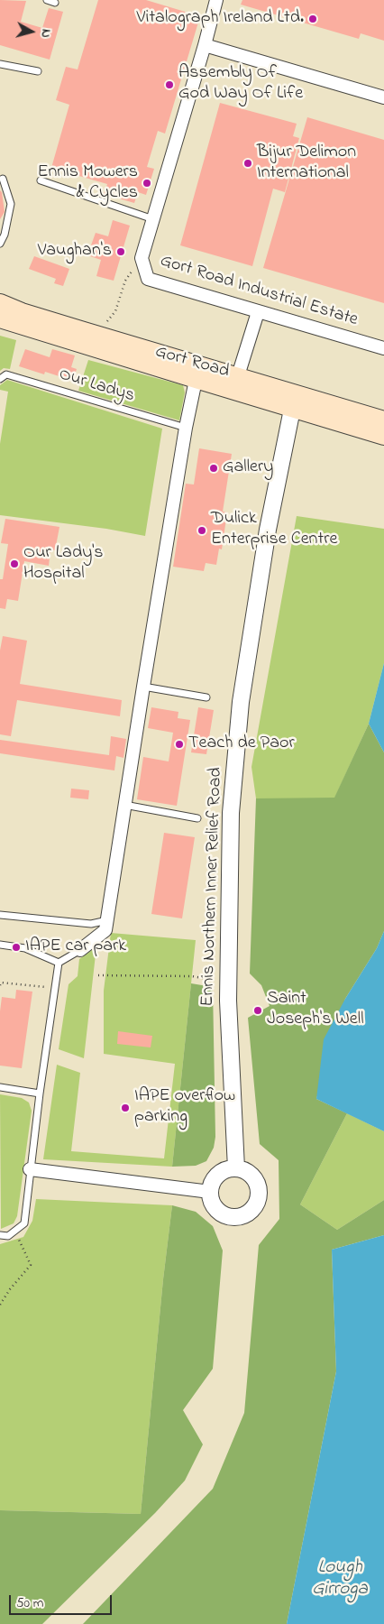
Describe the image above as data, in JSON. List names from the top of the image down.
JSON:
{
  "streets": {
    "main road": ["Gort Road"],
    "street": ["Gort Road Industrial Estate", "Ennis Northern Inner Relief Road"],
    "lane": ["Our Ladys"]
  },
  "crossings": [
    ["Gort Road", "Ennis Northern Inner Relief Road"]
  ],
  "water": ["Lough Girroga"],
  "places": [
    "Vitalograph Ireland Ltd.",
    "Assembly Of God Way Of Life",
    "Bijur Delimon International",
    "Ennis Mowers & Cycles",
    "Vaughan's",
    "Gallery",
    "Dulick Enterprise Centre",
    "Our Lady's Hospital",
    "Teach de Paor",
    "IAPE car park",
    "Saint Joseph's Well",
    "IAPE overflow parking"
  ],
  "scale_bar": "50 m",
  "north": "right"
}
